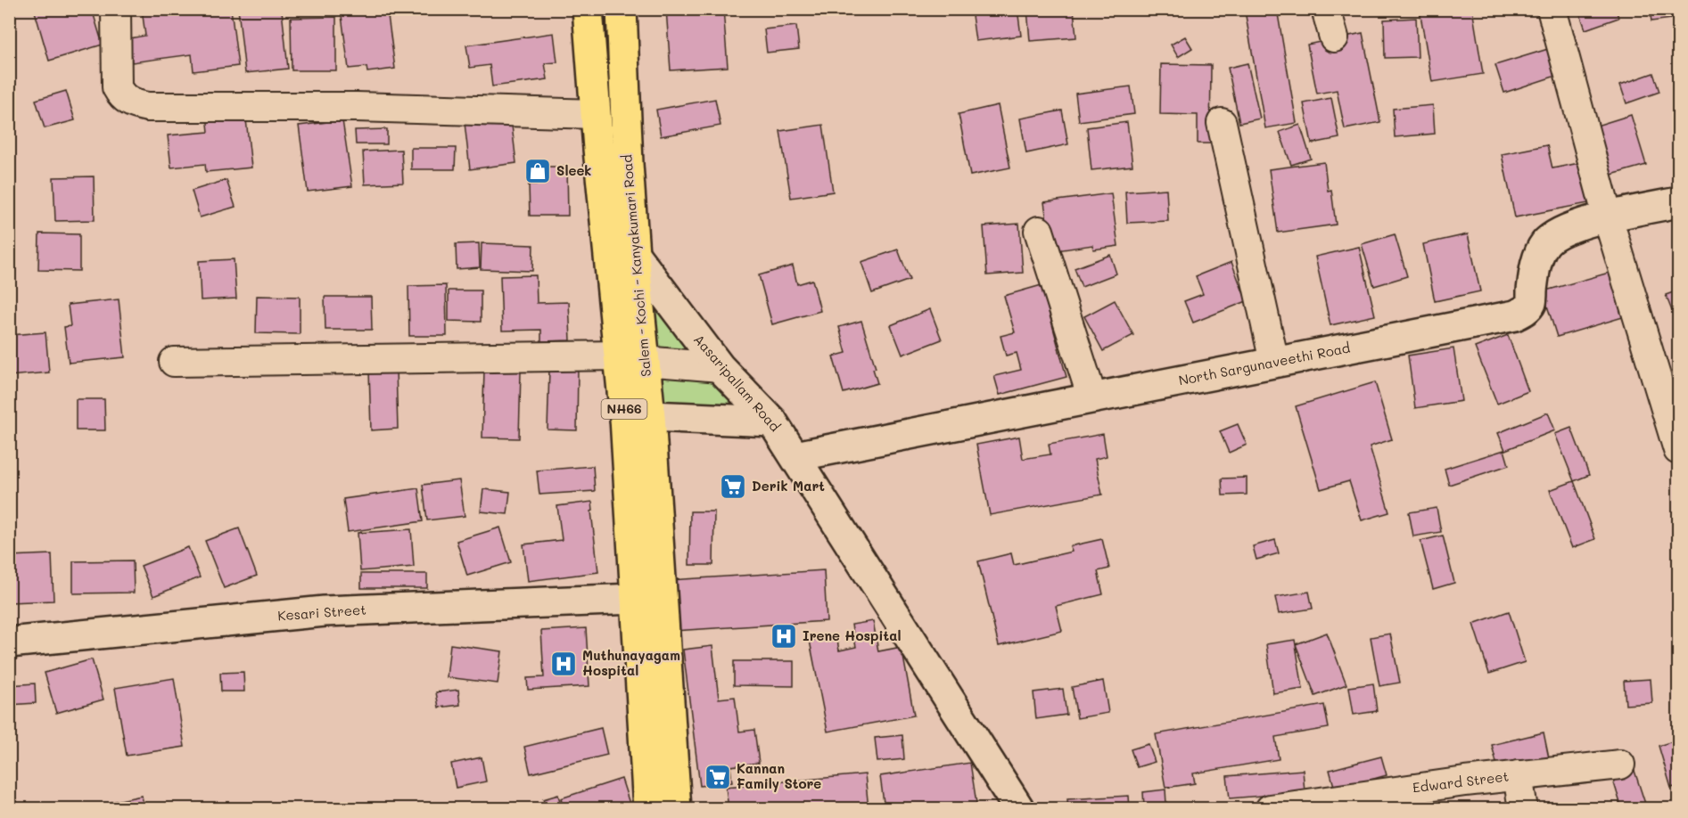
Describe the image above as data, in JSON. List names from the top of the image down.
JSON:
{
  "streets": {
    "highway": ["Salem - Kochi - Kanyakumari Road", "NH66"],
    "street": [
      "North Sargunaveethi Road",
      "Aasaripallam Road",
      "Kesari Street",
      "Edward Street"
    ]
  },
  "crossings": [
    ["Salem - Kochi - Kanyakumari Road", "Aasaripallam Road"],
    ["Salem - Kochi - Kanyakumari Road", "Kesari Street"],
    ["North Sargunaveethi Road", "Aasaripallam Road"]
  ],
  "places": {
    "shop": ["Sleek"],
    "supermarket": ["Derik Mart", "Kannan Family Store"],
    "hospital": ["Irene Hospital", "Muthunayagam Hospital"]
  }
}
